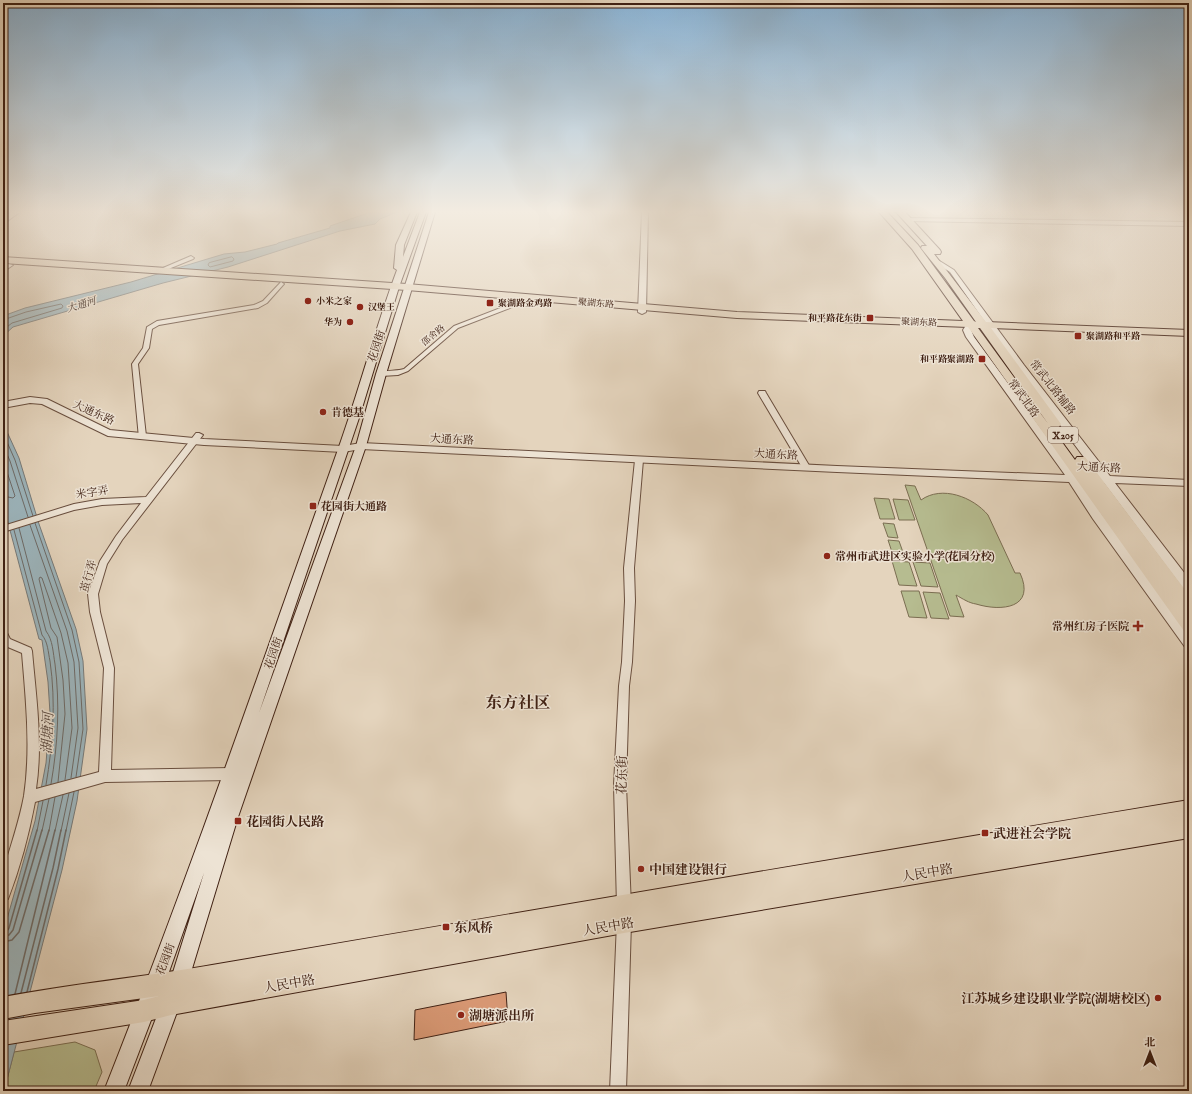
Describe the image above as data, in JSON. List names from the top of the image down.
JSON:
{
  "streets": {
    "main road": [
      "聚湖东路",
      "花园街",
      "常武北路",
      "X205",
      "人民中路"
    ],
    "street": [
      "邵舍路",
      "常武北路辅路",
      "大通东路",
      "米字弄",
      "茧行弄",
      "花东街"
    ]
  },
  "crossings": [
    ["聚湖东路", "邵舍路"],
    ["聚湖东路", "花园街"],
    ["聚湖东路", "常武北路辅路"],
    ["聚湖东路", "常武北路"],
    ["邵舍路", "花园街"],
    ["花园街", "大通东路"],
    ["花园街", "人民中路"],
    ["常武北路辅路", "常武北路"],
    ["常武北路辅路", "大通东路"],
    ["常武北路", "大通东路"],
    ["大通东路", "茧行弄"],
    ["大通东路", "花东街"],
    ["米字弄", "茧行弄"],
    ["花东街", "人民中路"]
  ],
  "districts": ["东方社区"],
  "water": ["大通河", "湖塘河"],
  "places": {
    "other": [
      "小米之家",
      "汉堡王",
      "华为",
      "肯德基",
      "常州市武进区实验小学(花园分校)",
      "中国建设银行",
      "江苏城乡建设职业学院(湖塘校区)",
      "湖塘派出所"
    ],
    "transit": [
      "聚湖路金鸡路",
      "和平路花东街",
      "聚湖路和平路",
      "和平路聚湖路",
      "花园街大通路",
      "花园街人民路",
      "武进社会学院",
      "东风桥"
    ],
    "health": ["常州红房子医院"]
  },
  "north": "top"
}
